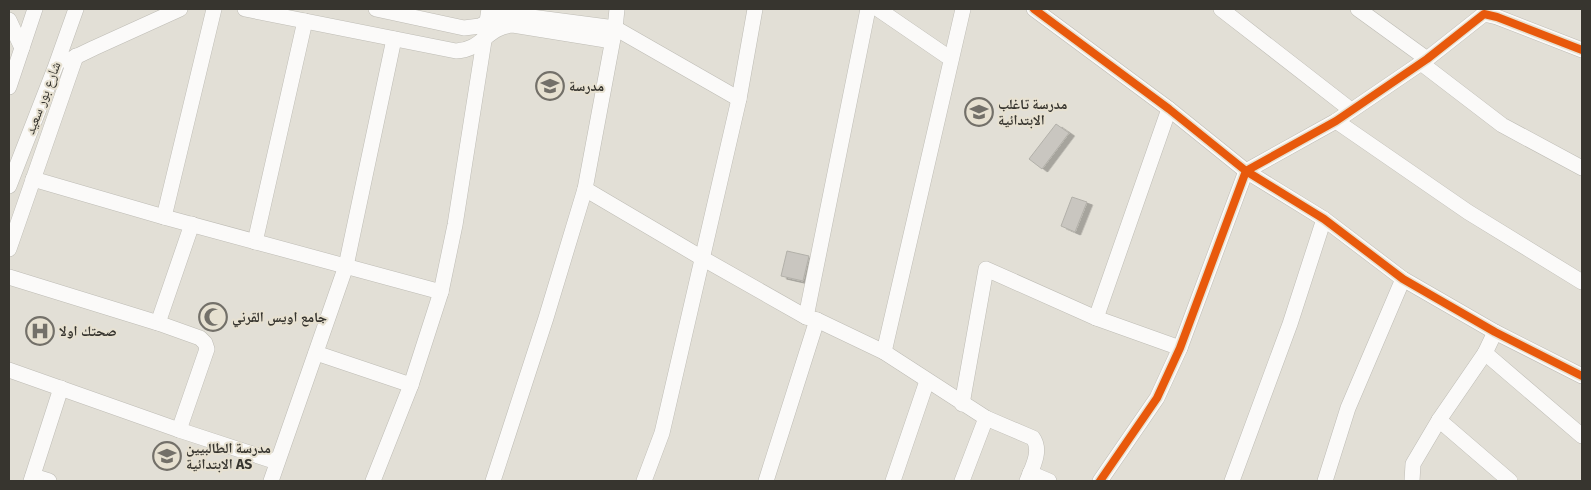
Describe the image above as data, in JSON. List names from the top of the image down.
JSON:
{
  "streets": {
    "street": ["شارع بور سعيد"]
  },
  "places": {
    "school or university": ["مدرسة", "مدرسة تاغلب الابتدائية", "مدرسة الطالبيين الابتدائية AS"],
    "mosque": ["جامع اويس القرني"],
    "hospital": ["صحتك اولا"]
  }
}
